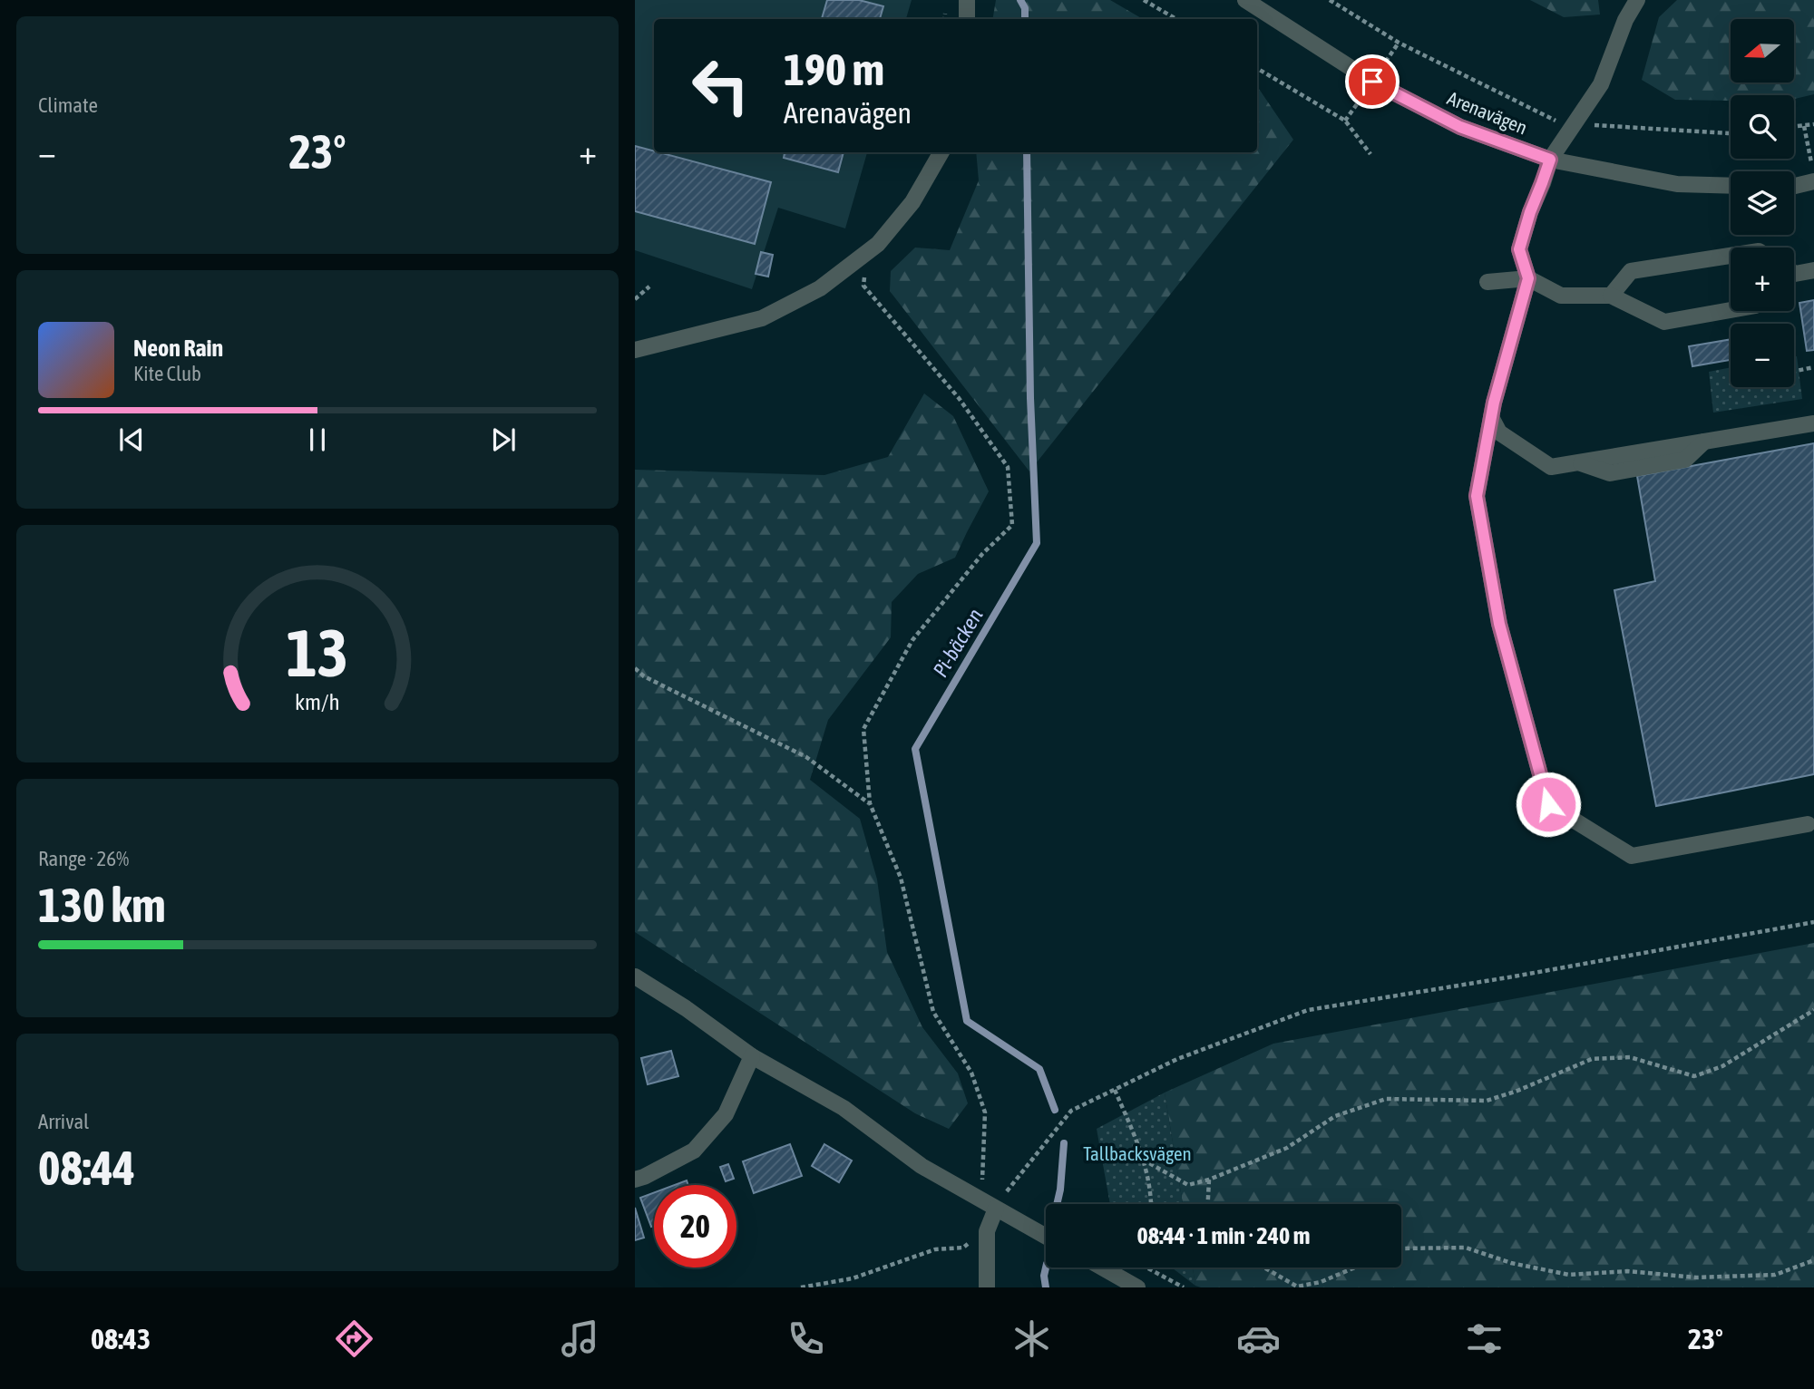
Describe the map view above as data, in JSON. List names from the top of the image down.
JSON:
{
  "streets": {
    "street": ["Arenavägen"]
  },
  "water": ["Pi-bäcken"],
  "parks": ["Tallbacksvägen"],
  "north": "left",
  "page": {
    "tile": [
      "Climate",
      ["Range · 26%", "130 km"],
      ["Arrival", "08:44"]
    ],
    "map_buttons": ["+", "−"],
    "turn": ["190 m", "Arenavägen"],
    "heat": ["−", "23°", "+"],
    "song": ["Neon Rain", "Kite Club"],
    "limit": "20",
    "trip": "08:44 · 1 min · 240 m",
    "tabs": ["08:43", "23°"],
    "gauge": ["13", "km/h"]
  }
}
